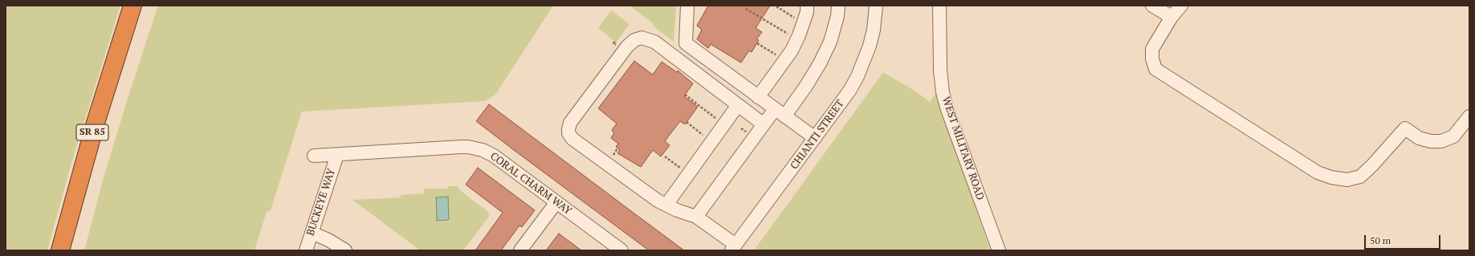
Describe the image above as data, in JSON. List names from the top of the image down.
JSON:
{
  "streets": {
    "highway": ["SR 85"],
    "street": [
      "CHIANTI STREET",
      "WEST MILITARY ROAD",
      "CORAL CHARM WAY",
      "BUCKEYE WAY"
    ]
  },
  "crossings": [
    ["CORAL CHARM WAY", "BUCKEYE WAY"]
  ],
  "scale_bar": "50 m"
}
